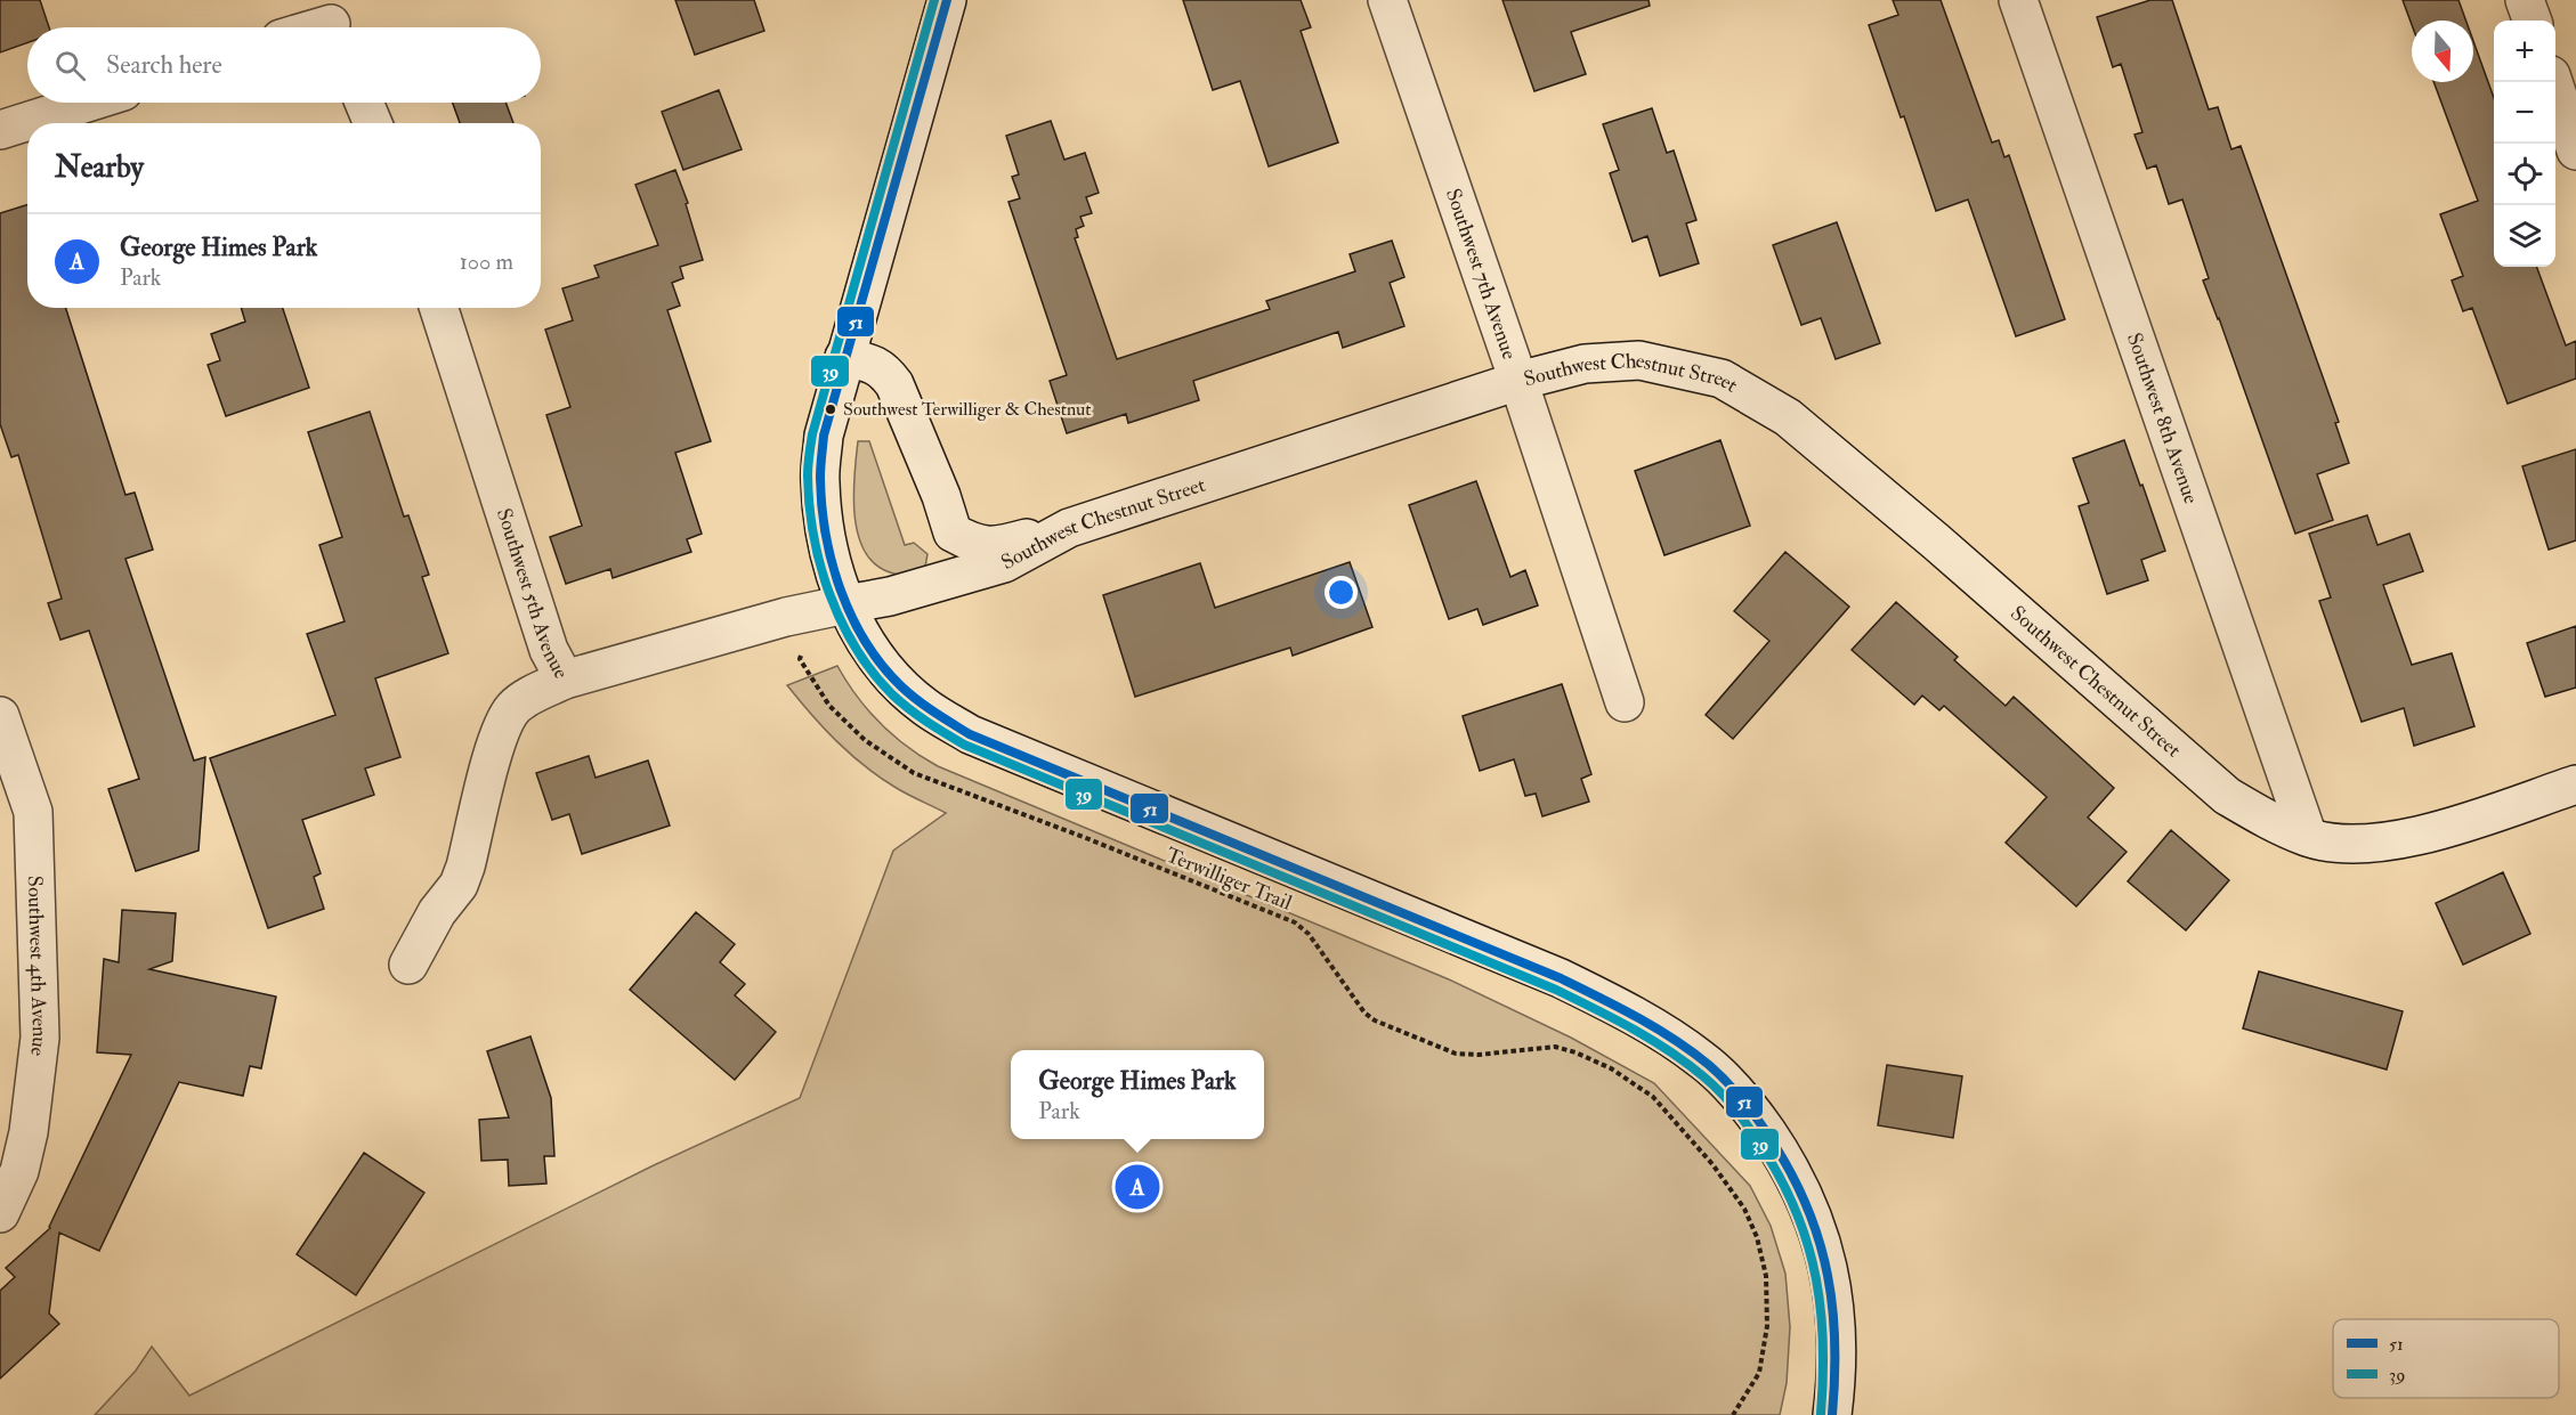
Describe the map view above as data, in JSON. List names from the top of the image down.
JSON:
{
  "streets": {
    "street": [
      "Southwest 7th Avenue",
      "Southwest Chestnut Street",
      "Southwest 8th Avenue",
      "Southwest 5th Avenue",
      "Southwest 4th Avenue"
    ],
    "path": ["Terwilliger Trail"]
  },
  "crossings": [
    ["Southwest 7th Avenue", "Southwest Chestnut Street"],
    ["Southwest Chestnut Street", "Southwest 8th Avenue"],
    ["Southwest Chestnut Street", "Southwest 5th Avenue"]
  ],
  "places": ["Southwest Terwilliger & Chestnut"],
  "lines": ["transit line 51", "transit line 39"],
  "legend": ["51", "39"],
  "north": "bottom",
  "page": {
    "map_buttons": ["+", "−"],
    "search": "Search here",
    "heading": "Nearby",
    "list": [
      {
        "mark": "A",
        "name": "George Himes Park",
        "note": "Park",
        "value": "100 m"
      }
    ],
    "popup": ["George Himes Park", "Park"],
    "pins": "A"
  }
}
